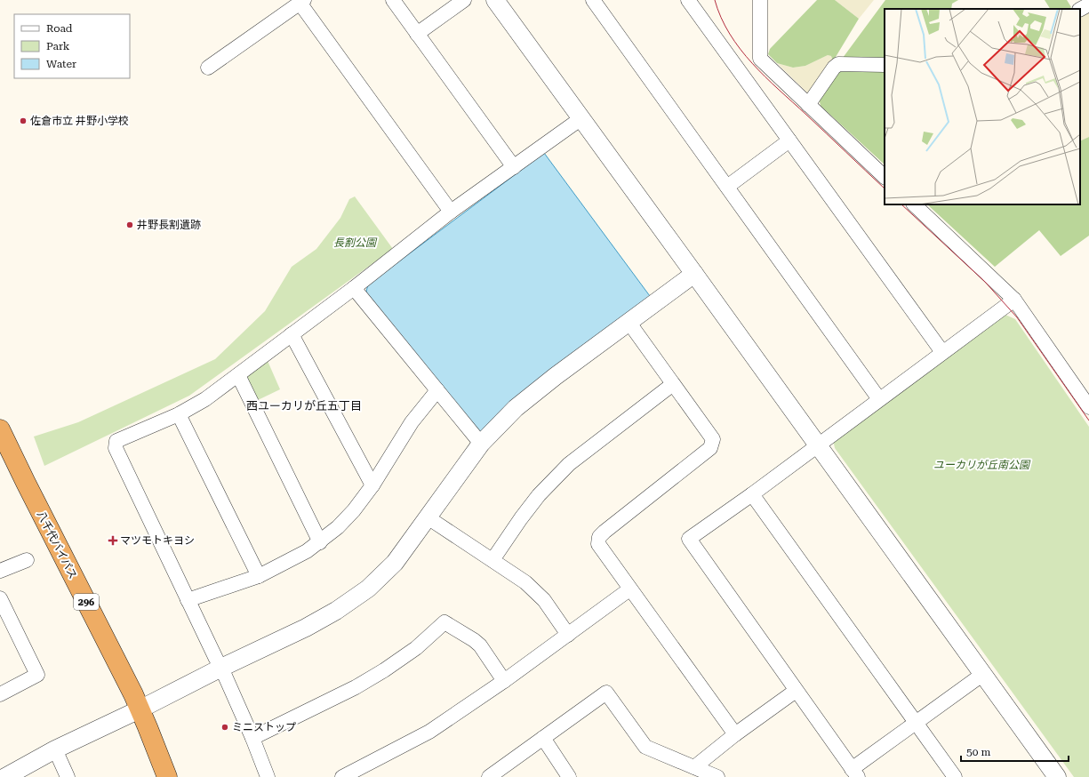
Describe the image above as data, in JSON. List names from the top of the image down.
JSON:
{
  "streets": {
    "highway": ["八千代バイパス", "296"]
  },
  "districts": ["西ユーカリが丘五丁目"],
  "parks": ["長割公園", "ユーカリが丘南公園"],
  "places": {
    "other": ["佐倉市立 井野小学校", "井野長割遺跡", "ミニストップ"],
    "health": ["マツモトキヨシ"]
  },
  "legend": ["Road", "Park", "Water"],
  "scale_bar": "50 m"
}
